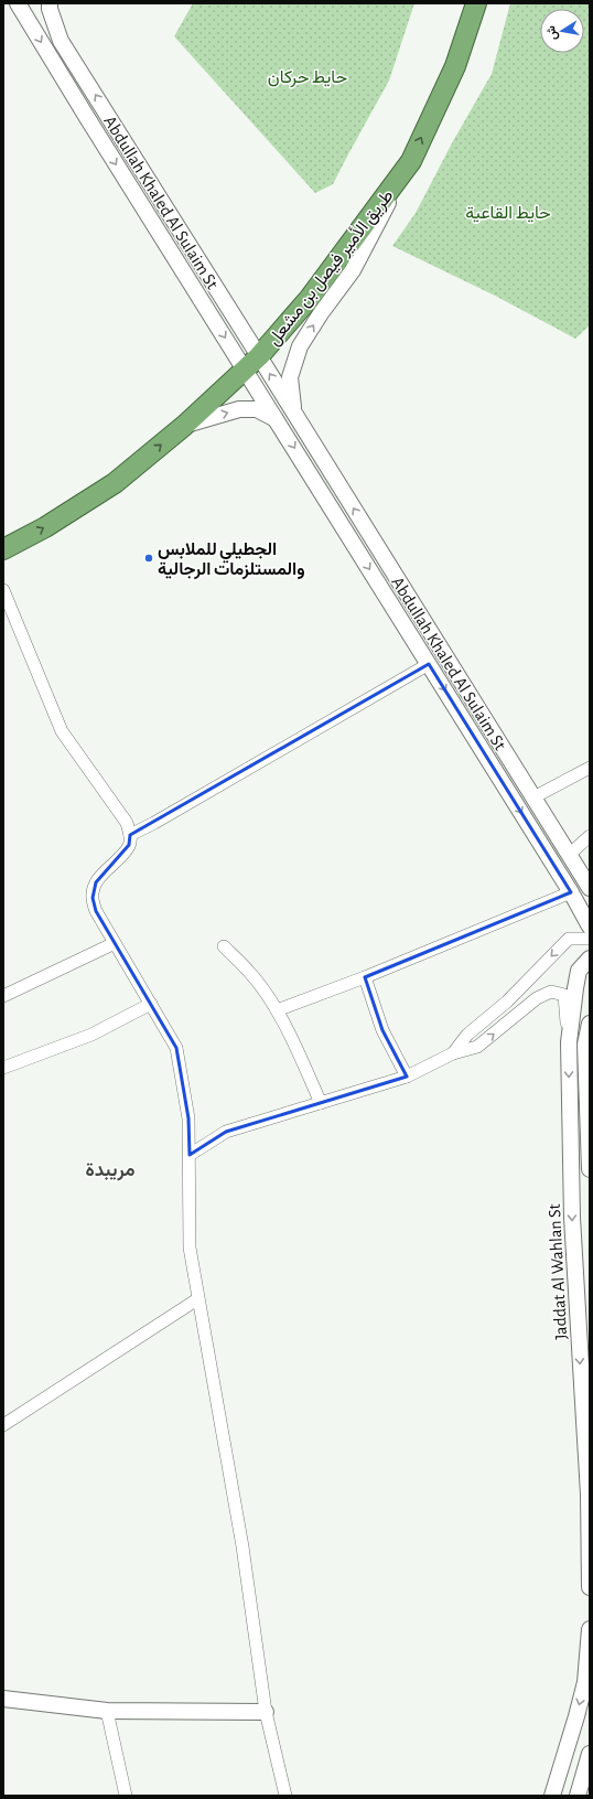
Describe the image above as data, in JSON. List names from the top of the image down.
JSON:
{
  "streets": {
    "highway": ["طريق الأمير فيصل بن مشعل"],
    "street": ["Abdullah Khaled Al Sulaim St", "Jaddat Al Wahlan St"]
  },
  "crossings": [
    ["Abdullah Khaled Al Sulaim St", "طريق الأمير فيصل بن مشعل"]
  ],
  "one_way": ["طريق الأمير فيصل بن مشعل", "Jaddat Al Wahlan St"],
  "districts": ["مريبدة"],
  "parks": ["حايط حركان", "حايط القاعية"],
  "places": ["الجطيلي للملابس والمستلزمات الرجالية"],
  "north": "left"
}
